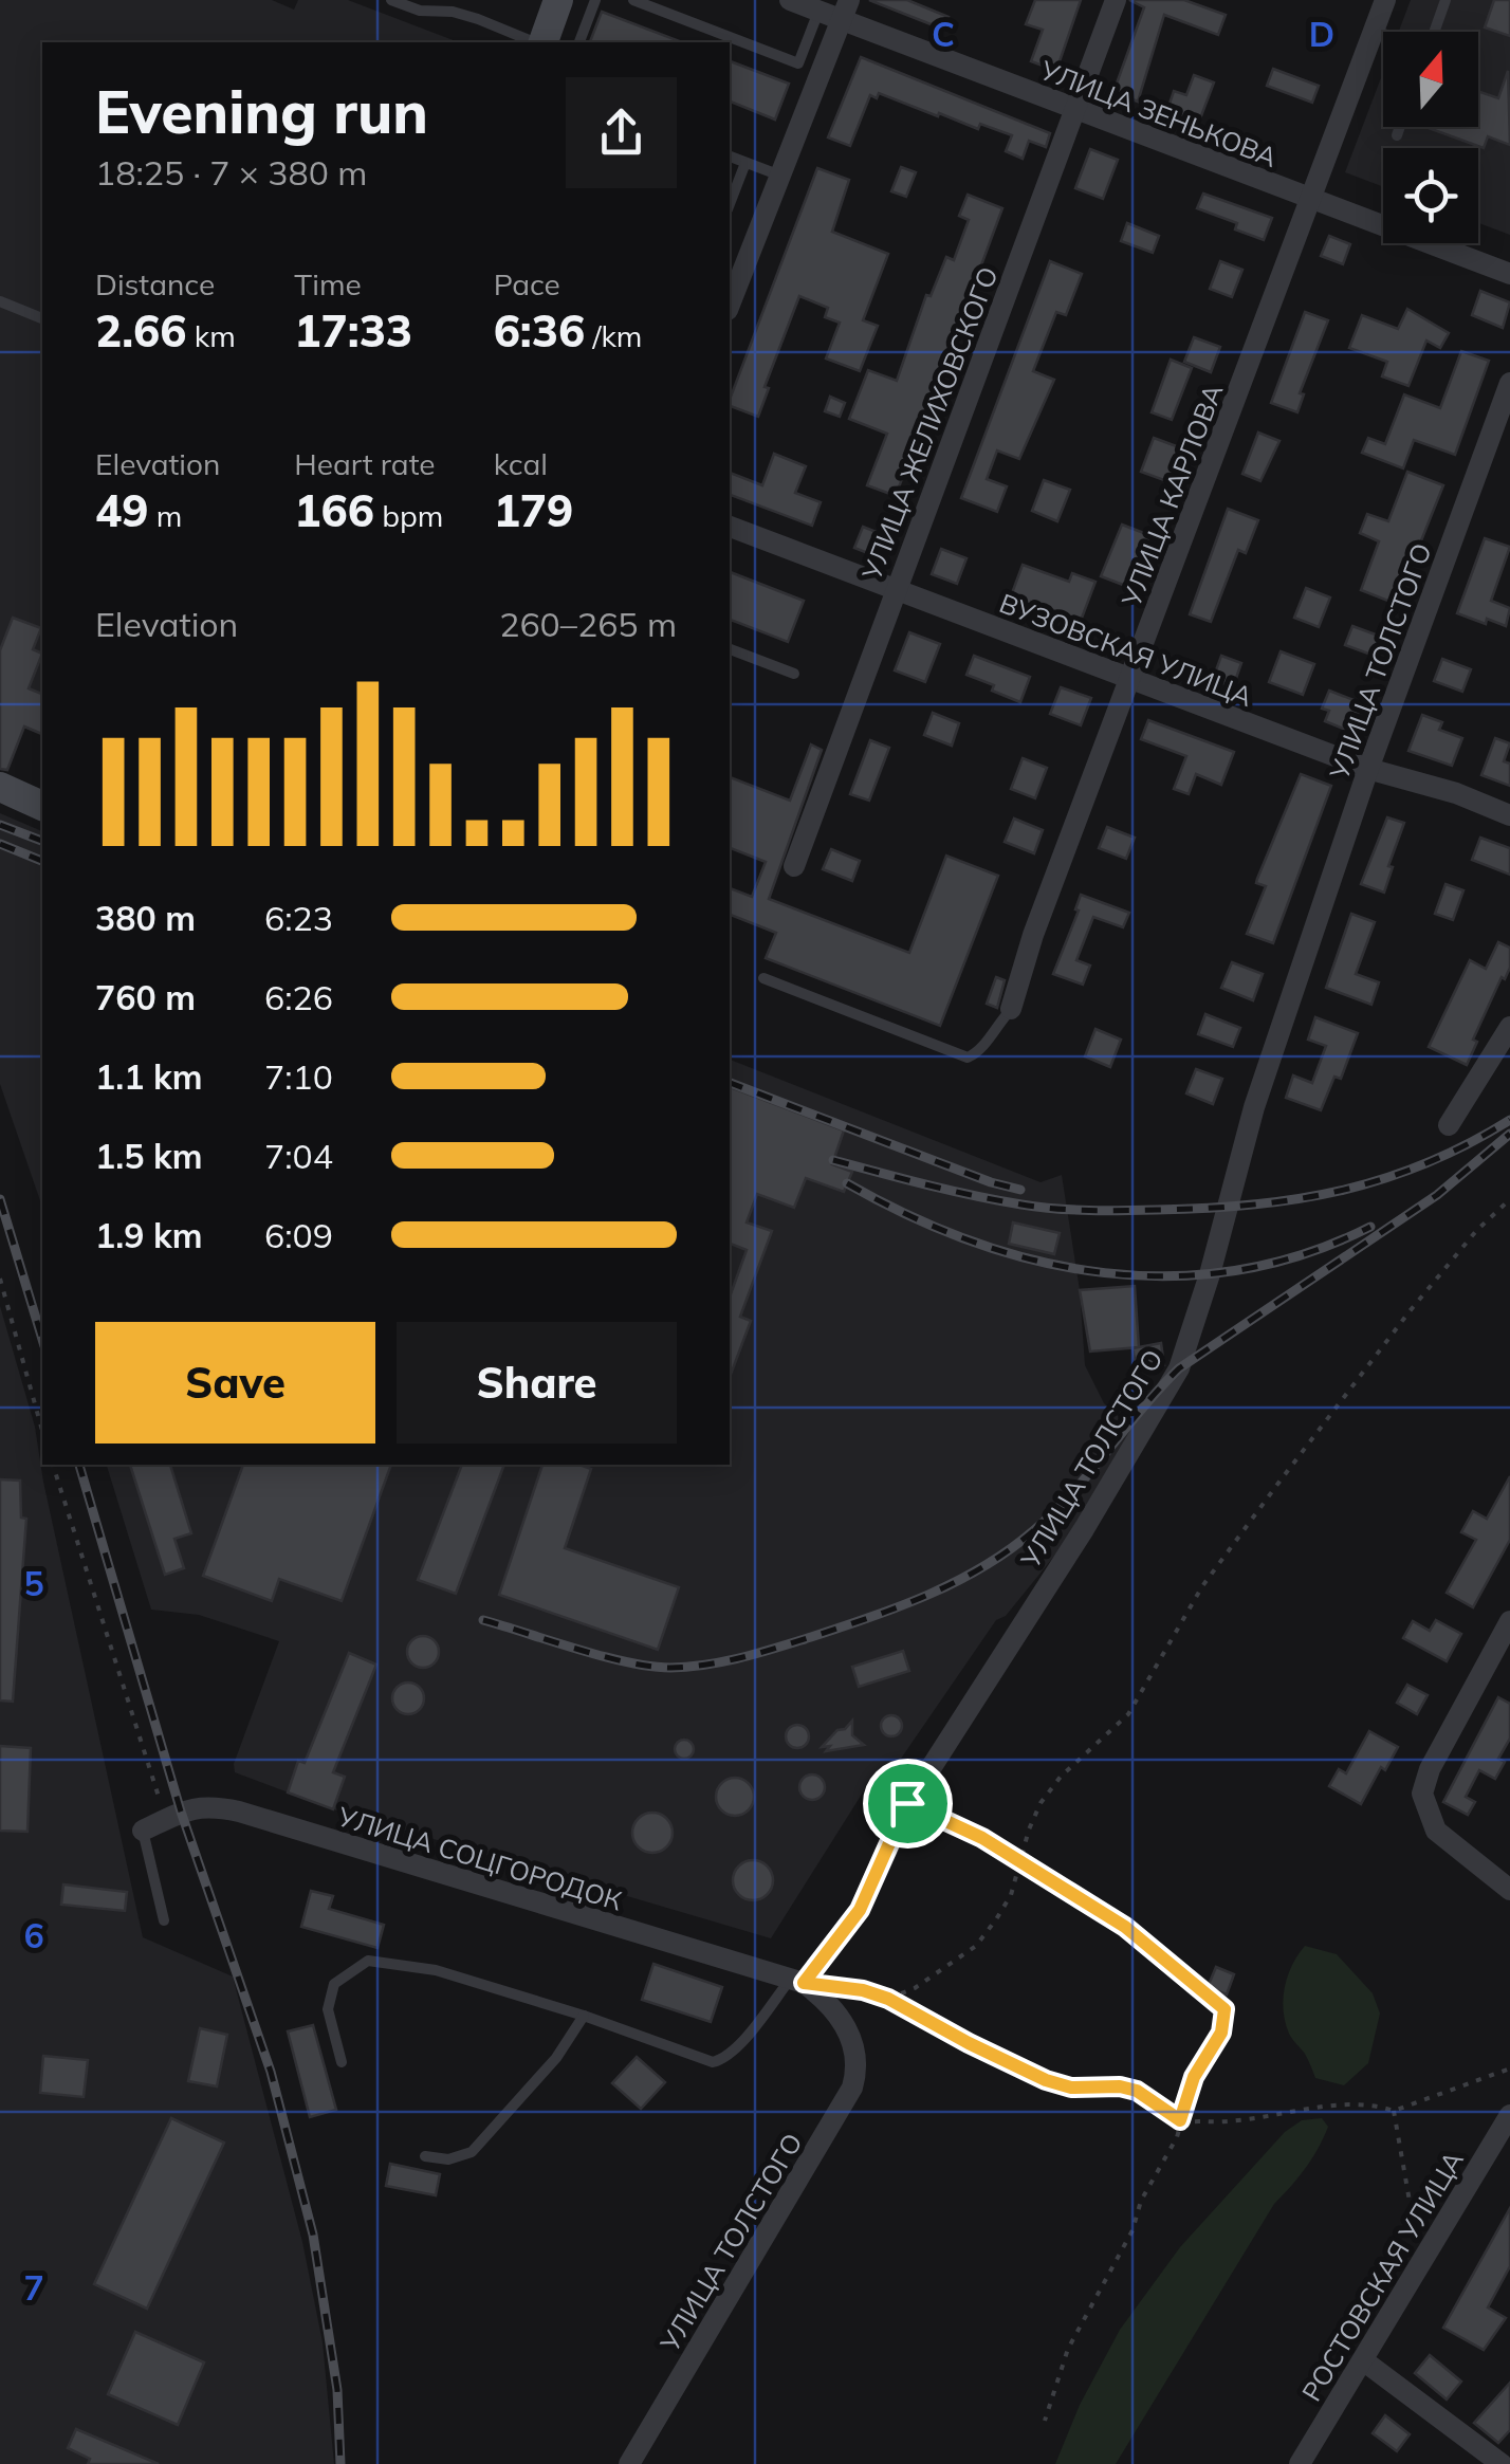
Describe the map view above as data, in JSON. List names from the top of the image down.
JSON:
{
  "streets": {
    "street": [
      "УЛИЦА ЗЕНЬКОВА",
      "УЛИЦА ЖЕЛИХОВСКОГО",
      "УЛИЦА КАРЛОВА",
      "ВУЗОВСКАЯ УЛИЦА",
      "УЛИЦА ТОЛСТОГО",
      "УЛИЦА СОЦГОРОДОК",
      "РОСТОВСКАЯ УЛИЦА"
    ]
  },
  "crossings": [
    ["УЛИЦА ЗЕНЬКОВА", "УЛИЦА ЖЕЛИХОВСКОГО"],
    ["УЛИЦА ЗЕНЬКОВА", "УЛИЦА КАРЛОВА"],
    ["УЛИЦА ЖЕЛИХОВСКОГО", "ВУЗОВСКАЯ УЛИЦА"],
    ["УЛИЦА КАРЛОВА", "ВУЗОВСКАЯ УЛИЦА"],
    ["ВУЗОВСКАЯ УЛИЦА", "УЛИЦА ТОЛСТОГО"],
    ["УЛИЦА ТОЛСТОГО", "УЛИЦА СОЦГОРОДОК"]
  ],
  "north": "top",
  "page": {
    "heading": ["Evening run", "18:25 · 7 × 380 m"],
    "stats": [
      ["Distance", "2.66 km"],
      ["Time", "17:33"],
      ["Pace", "6:36 /km"],
      ["Elevation", "49 m"],
      ["Heart rate", "166 bpm"],
      ["kcal", "179"]
    ],
    "chart": ["Elevation", "260–265 m"],
    "list": [
      {
        "name": "380 m",
        "note": "6:23"
      },
      {
        "name": "760 m",
        "note": "6:26"
      },
      {
        "name": "1.1 km",
        "note": "7:10"
      },
      {
        "name": "1.5 km",
        "note": "7:04"
      },
      {
        "name": "1.9 km",
        "note": "6:09"
      }
    ],
    "buttons": ["Save", "Share"]
  },
  "grid": {
    "columns": ["C", "D"],
    "rows": ["5", "6", "7"]
  }
}
